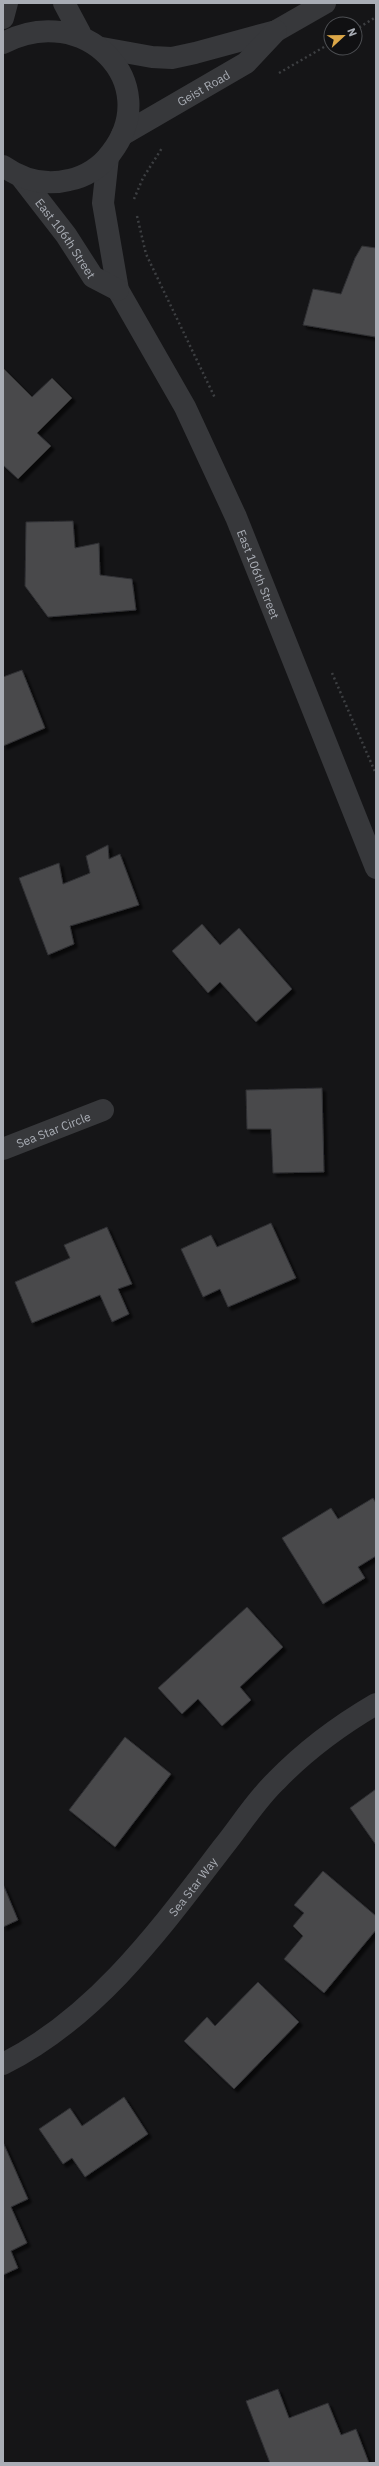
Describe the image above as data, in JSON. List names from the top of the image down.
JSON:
{
  "streets": {
    "street": [
      "Geist Road",
      "East 106th Street",
      "Sea Star Circle",
      "Sea Star Way"
    ]
  },
  "north": "right"
}
